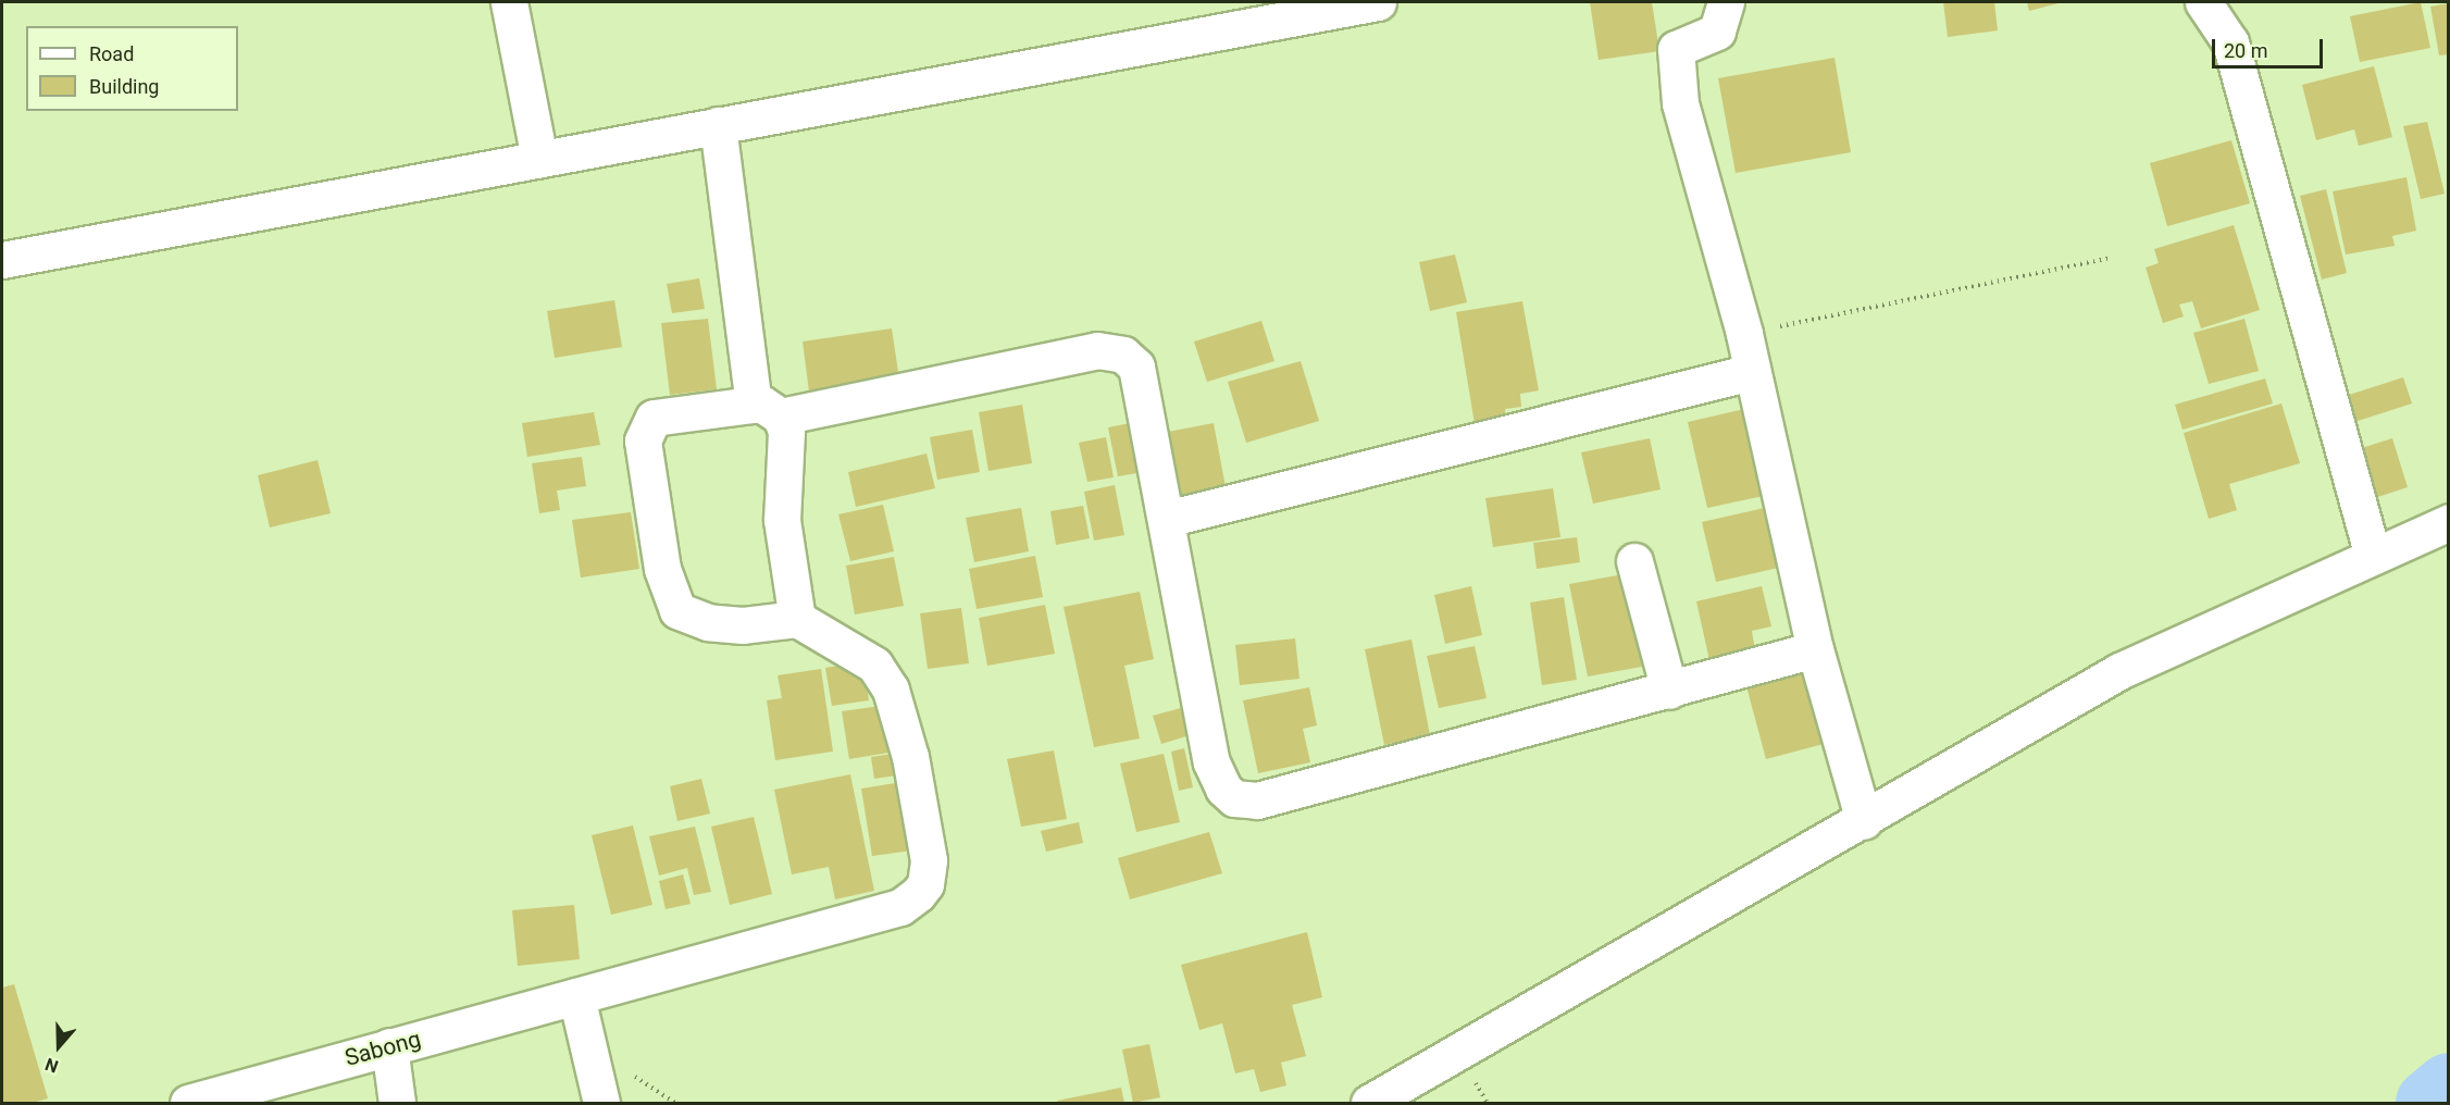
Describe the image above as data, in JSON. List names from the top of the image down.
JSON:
{
  "streets": {
    "street": ["Sabong"]
  },
  "legend": ["Road", "Building"],
  "scale_bar": "20 m",
  "north": "bottom"
}
